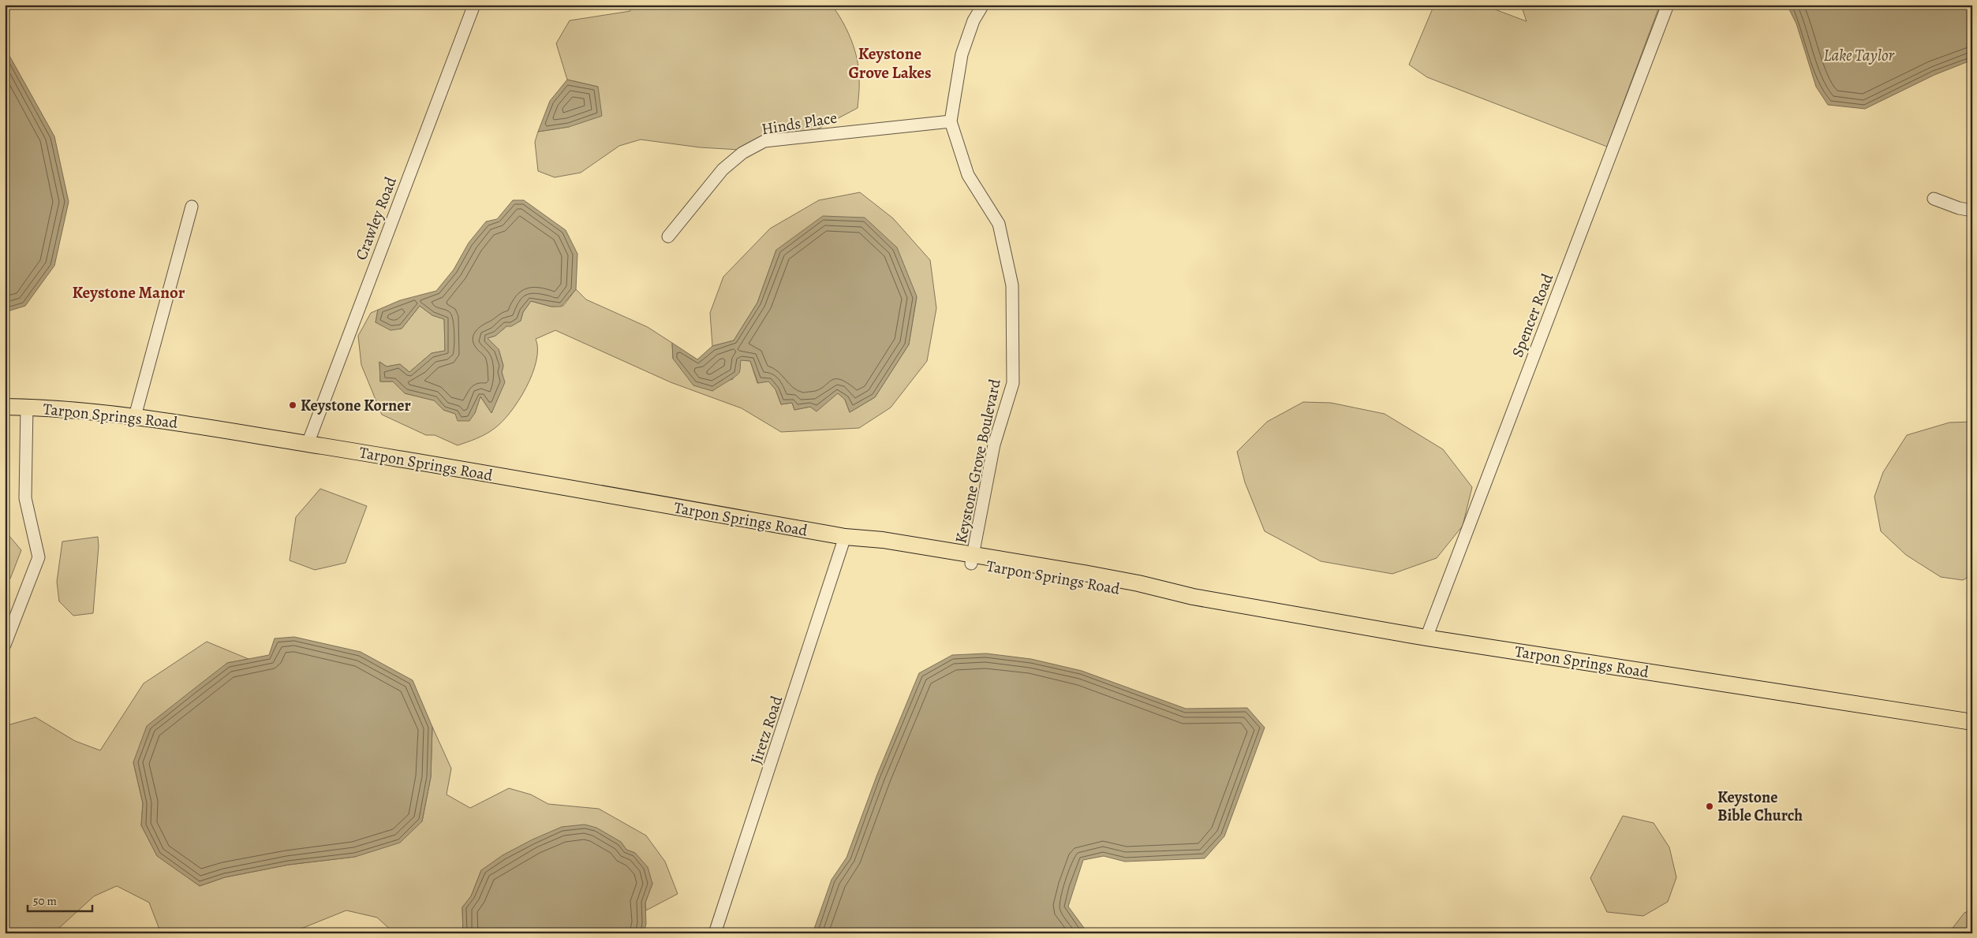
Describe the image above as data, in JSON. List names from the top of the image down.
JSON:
{
  "streets": {
    "main road": ["Tarpon Springs Road"],
    "street": [
      "Hinds Place",
      "Crawley Road",
      "Spencer Road",
      "Keystone Grove Boulevard",
      "Jiretz Road"
    ]
  },
  "crossings": [
    ["Hinds Place", "Keystone Grove Boulevard"],
    ["Crawley Road", "Tarpon Springs Road"],
    ["Spencer Road", "Tarpon Springs Road"],
    ["Tarpon Springs Road", "Keystone Grove Boulevard"],
    ["Tarpon Springs Road", "Jiretz Road"]
  ],
  "districts": ["Keystone Grove Lakes", "Keystone Manor"],
  "water": ["Lake Taylor"],
  "places": ["Keystone Korner", "Keystone Bible Church"],
  "scale_bar": "50 m"
}
